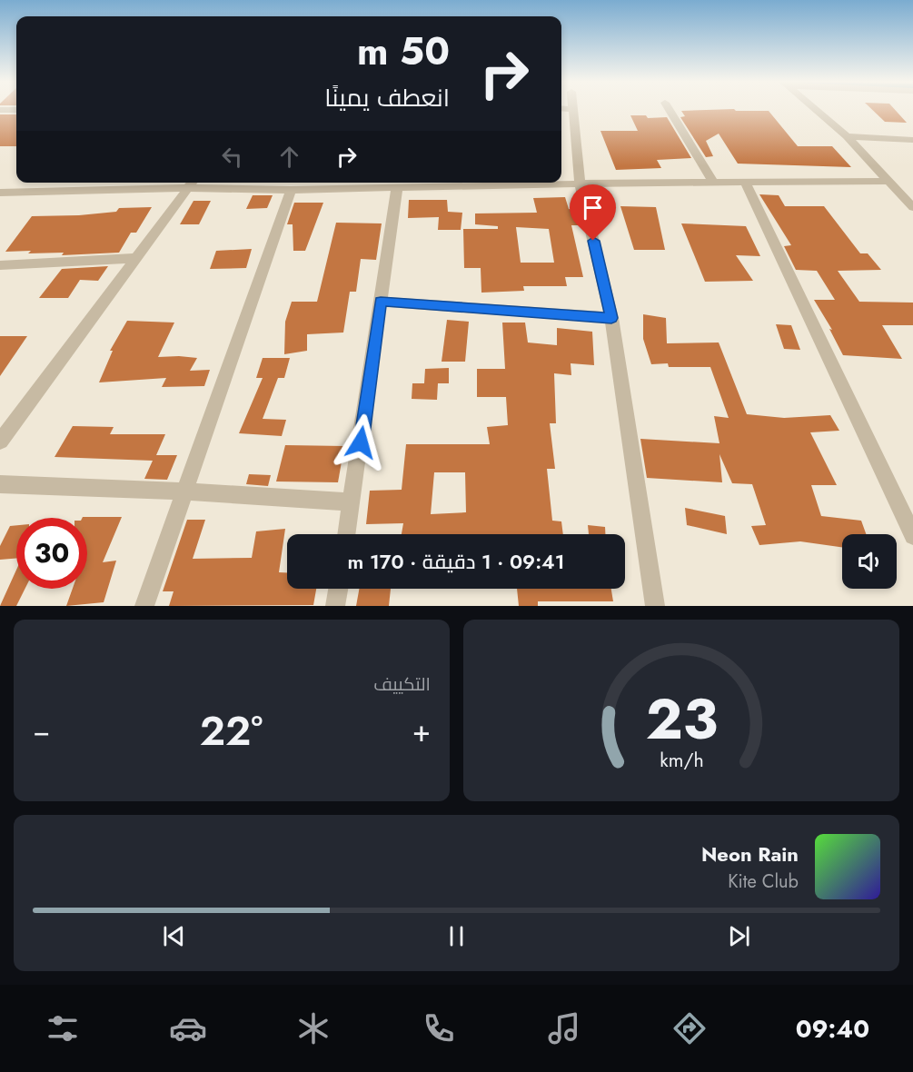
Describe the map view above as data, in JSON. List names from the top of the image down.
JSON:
{
  "page": {
    "turn": ["50 m", "انعطف يمينًا"],
    "limit": "30",
    "trip": "09:41 · 1 دقيقة · 170 m",
    "tile": "التكييف",
    "heat": ["−", "22°", "+"],
    "song": ["Neon Rain", "Kite Club"],
    "tabs": "09:40",
    "gauge": ["23", "km/h"]
  }
}
